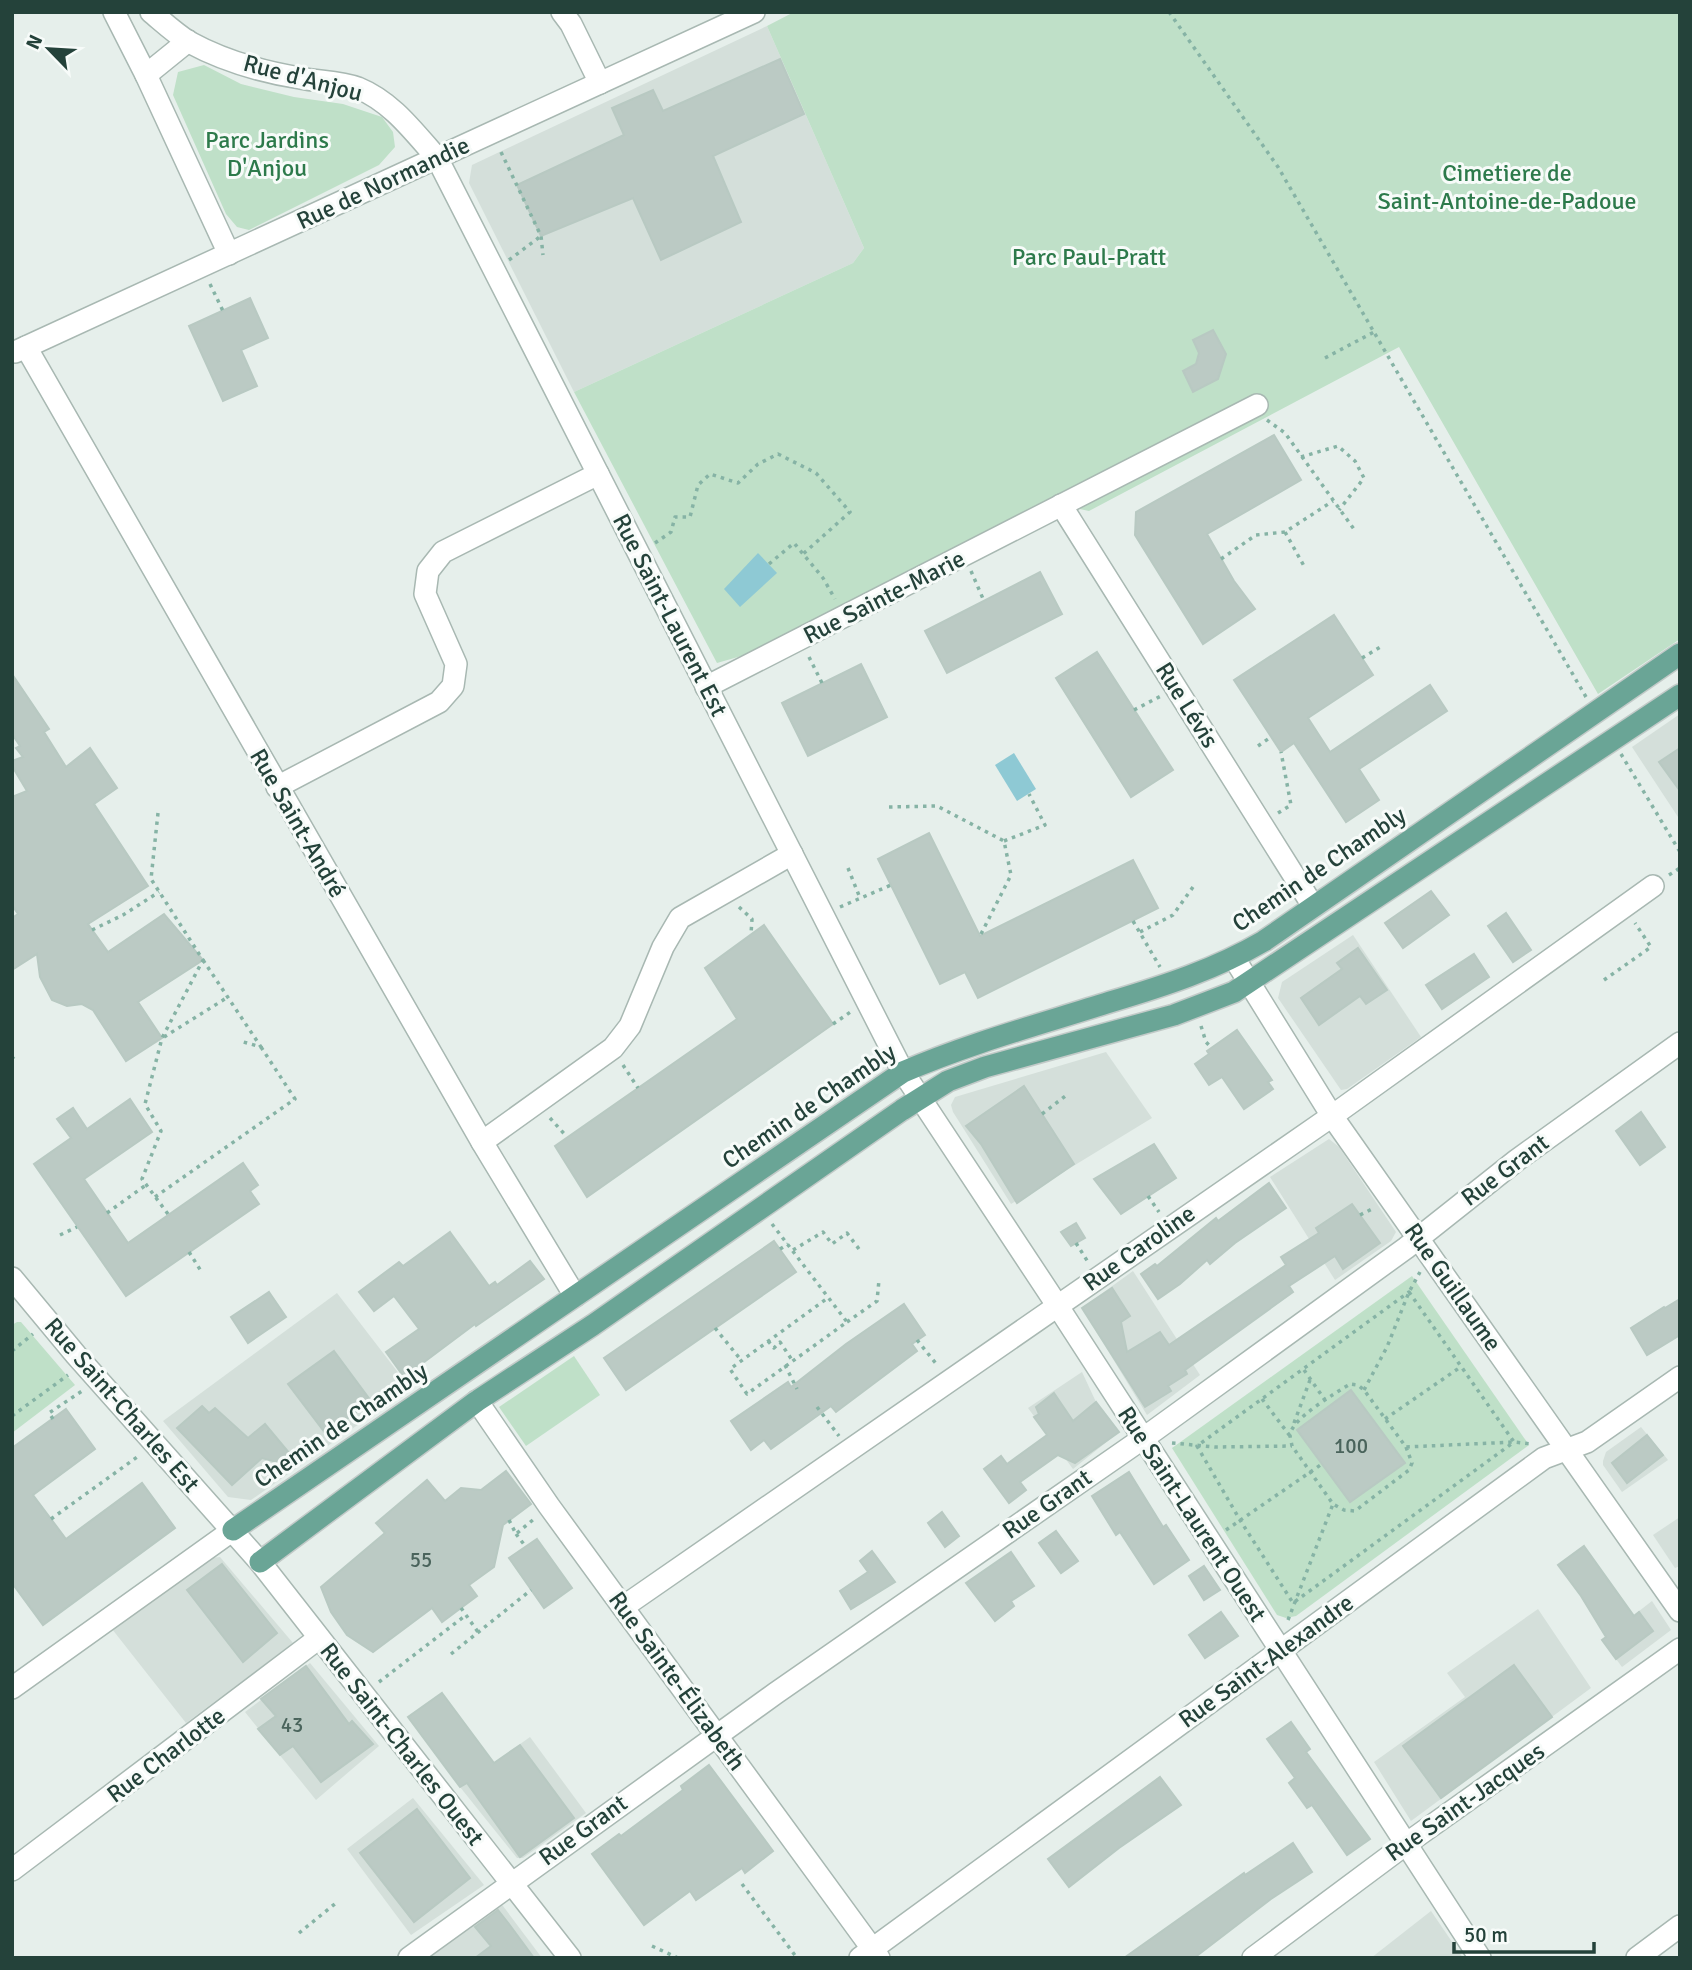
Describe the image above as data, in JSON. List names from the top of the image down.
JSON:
{
  "streets": {
    "main road": ["Chemin de Chambly"],
    "street": [
      "Rue d'Anjou",
      "Rue de Normandie",
      "Rue Sainte-Marie",
      "Rue Saint-Laurent Est",
      "Rue Lévis",
      "Rue Saint-André",
      "Rue Grant",
      "Rue Caroline",
      "Rue Guillaume",
      "Rue Saint-Charles Est",
      "Rue Saint-Laurent Ouest",
      "Rue Saint-Alexandre",
      "Rue Sainte-Élizabeth",
      "Rue Saint-Charles Ouest",
      "Rue Charlotte",
      "Rue Saint-Jacques"
    ]
  },
  "crossings": [
    ["Rue d'Anjou", "Rue de Normandie"],
    ["Rue d'Anjou", "Rue Saint-Laurent Est"],
    ["Rue de Normandie", "Rue Saint-Laurent Est"],
    ["Rue de Normandie", "Rue Saint-André"],
    ["Rue Sainte-Marie", "Rue Saint-Laurent Est"],
    ["Rue Sainte-Marie", "Rue Lévis"],
    ["Rue Saint-Laurent Est", "Chemin de Chambly"],
    ["Rue Saint-Laurent Est", "Rue Saint-Laurent Ouest"],
    ["Rue Lévis", "Chemin de Chambly"],
    ["Rue Saint-André", "Chemin de Chambly"],
    ["Chemin de Chambly", "Rue Guillaume"],
    ["Chemin de Chambly", "Rue Saint-Charles Est"],
    ["Chemin de Chambly", "Rue Saint-Laurent Ouest"],
    ["Chemin de Chambly", "Rue Saint-Charles Ouest"],
    ["Rue Grant", "Rue Guillaume"],
    ["Rue Grant", "Rue Saint-Laurent Ouest"],
    ["Rue Grant", "Rue Sainte-Élizabeth"],
    ["Rue Grant", "Rue Saint-Charles Ouest"],
    ["Rue Caroline", "Rue Guillaume"],
    ["Rue Caroline", "Rue Saint-Laurent Ouest"],
    ["Rue Caroline", "Rue Sainte-Élizabeth"],
    ["Rue Guillaume", "Rue Saint-Alexandre"],
    ["Rue Saint-Charles Est", "Rue Saint-Charles Ouest"],
    ["Rue Saint-Laurent Ouest", "Rue Saint-Alexandre"],
    ["Rue Saint-Laurent Ouest", "Rue Saint-Jacques"],
    ["Rue Saint-Alexandre", "Rue Sainte-Élizabeth"],
    ["Rue Saint-Charles Ouest", "Rue Charlotte"]
  ],
  "parks": ["Parc Jardins D'Anjou", "Cimetiere de Saint-Antoine-de-Padoue", "Parc Paul-Pratt"],
  "house_numbers": ["100", "55", "43"],
  "scale_bar": "50 m",
  "north": "top left"
}
